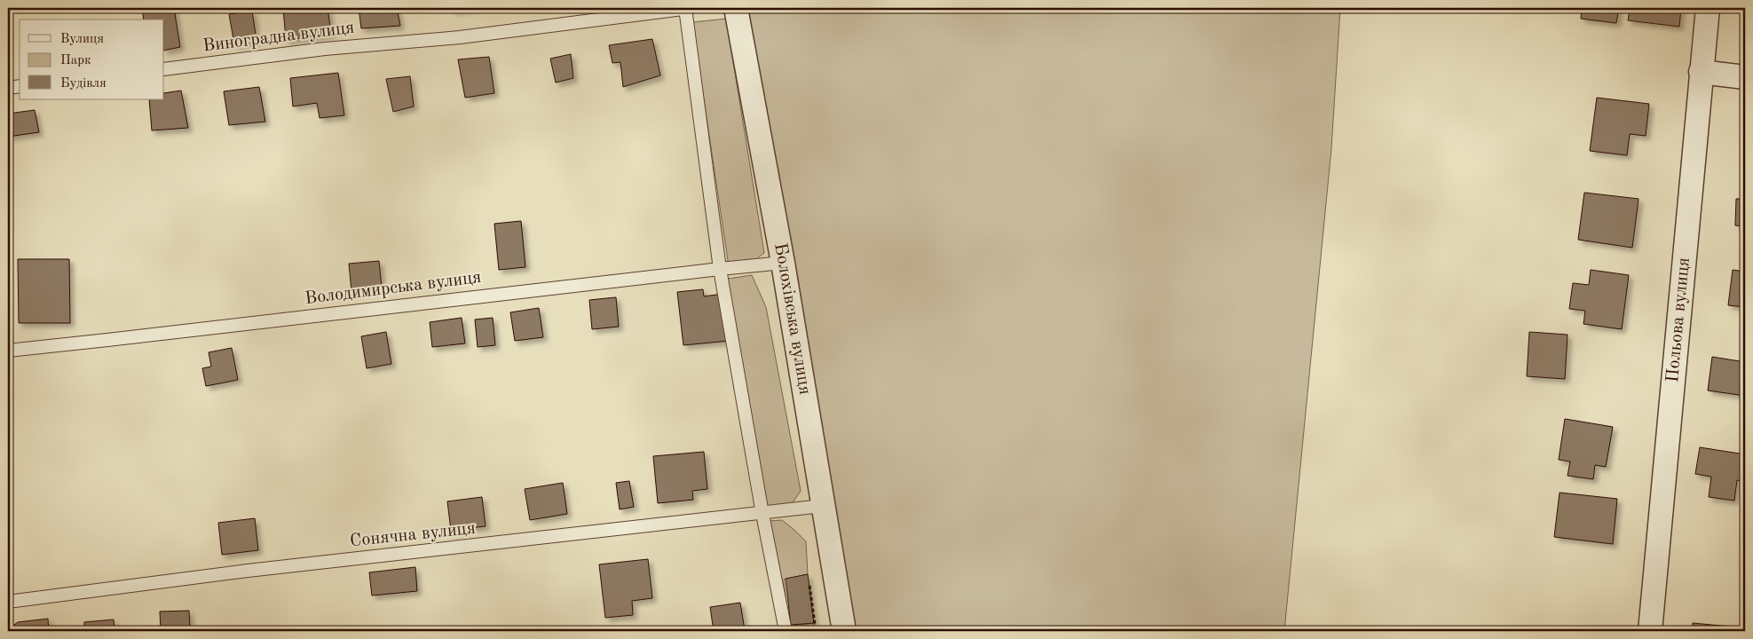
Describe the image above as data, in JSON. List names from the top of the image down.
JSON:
{
  "streets": {
    "street": ["Болохівська вулиця", "Польова вулиця"],
    "lane": ["Виноградна вулиця", "Володимирська вулиця", "Сонячна вулиця"]
  },
  "crossings": [
    ["Володимирська вулиця", "Болохівська вулиця"],
    ["Болохівська вулиця", "Сонячна вулиця"]
  ],
  "legend": ["Вулиця", "Парк", "Будівля"]
}
